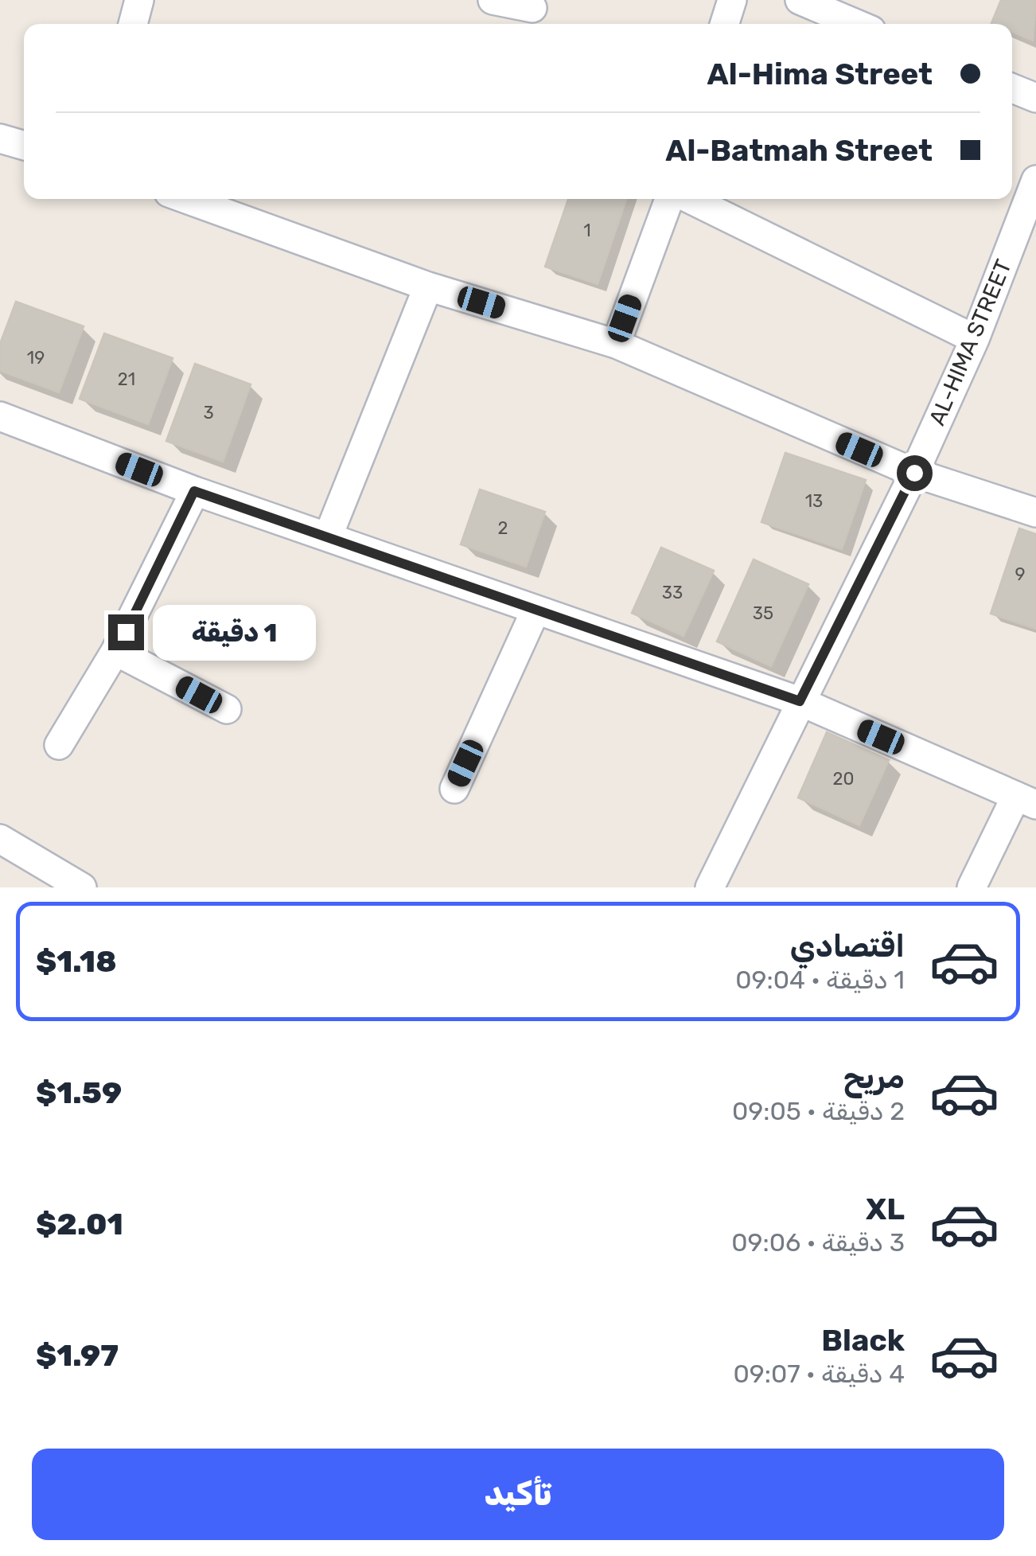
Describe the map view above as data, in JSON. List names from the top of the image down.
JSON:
{
  "streets": {
    "street": ["AL-HIMA STREET"]
  },
  "house_numbers": [
    "1",
    "19",
    "21",
    "3",
    "13",
    "2",
    "9",
    "33",
    "35",
    "20"
  ],
  "page": {
    "banner": ["Al-Hima Street", "Al-Batmah Street"],
    "bubble": "1 دقيقة",
    "list": [
      {
        "name": "اقتصادي",
        "note": "1 دقيقة · 09:04",
        "value": "$1.18"
      },
      {
        "name": "مريح",
        "note": "2 دقيقة · 09:05",
        "value": "$1.59"
      },
      {
        "name": "XL",
        "note": "3 دقيقة · 09:06",
        "value": "$2.01"
      },
      {
        "name": "Black",
        "note": "4 دقيقة · 09:07",
        "value": "$1.97"
      }
    ],
    "buttons": "تأكيد"
  }
}
